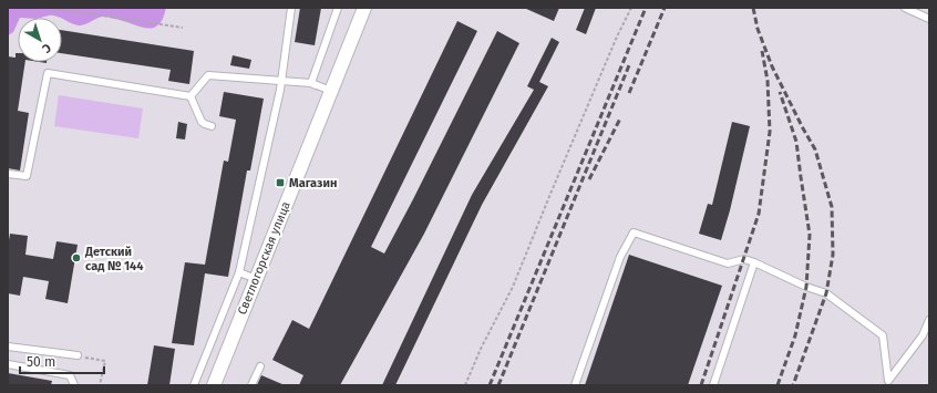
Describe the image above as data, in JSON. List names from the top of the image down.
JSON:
{
  "streets": {
    "street": ["Светлогорская улица"]
  },
  "places": {
    "transit": ["Магазин"],
    "other": ["Детский сад № 144"]
  },
  "scale_bar": "50 m",
  "north": "bottom right"
}
